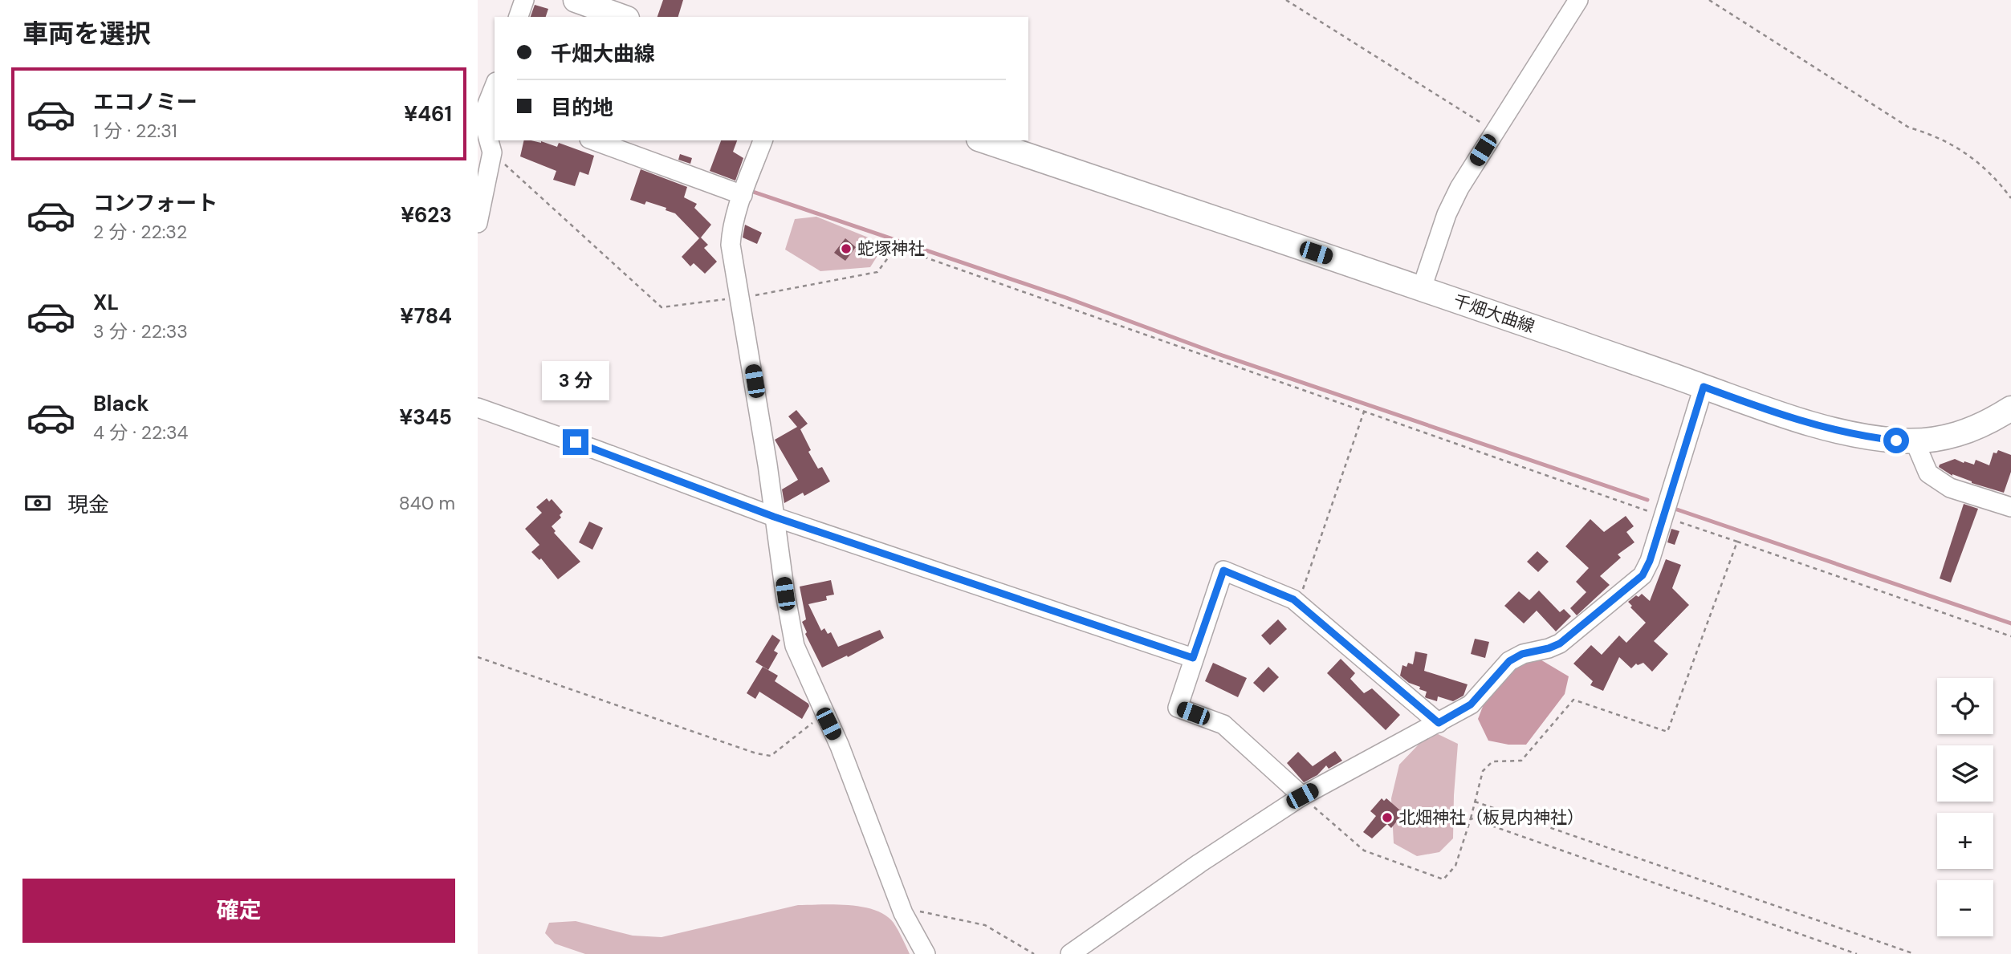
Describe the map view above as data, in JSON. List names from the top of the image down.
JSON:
{
  "streets": {
    "main road": ["千畑大曲線"]
  },
  "places": ["蛇塚神社", "北畑神社（板見内神社）"],
  "page": {
    "heading": "車両を選択",
    "banner": ["千畑大曲線", "目的地"],
    "list": [
      {
        "name": "エコノミー",
        "note": "1 分 · 22:31",
        "value": "¥461"
      },
      {
        "name": "コンフォート",
        "note": "2 分 · 22:32",
        "value": "¥623"
      },
      {
        "name": "XL",
        "note": "3 分 · 22:33",
        "value": "¥784"
      },
      {
        "name": "Black",
        "note": "4 分 · 22:34",
        "value": "¥345"
      }
    ],
    "bubble": "3 分",
    "pay": ["現金", "840 m"],
    "map_buttons": ["+", "−"],
    "buttons": "確定"
  }
}
